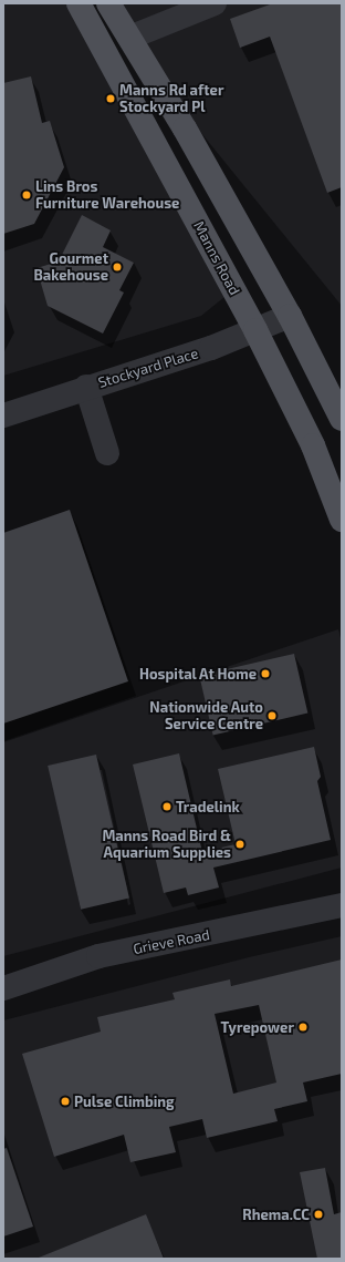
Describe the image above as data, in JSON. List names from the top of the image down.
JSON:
{
  "streets": {
    "main road": ["Manns Road"],
    "street": ["Stockyard Place", "Grieve Road"]
  },
  "crossings": [
    ["Manns Road", "Stockyard Place"]
  ],
  "places": [
    "Manns Rd after Stockyard Pl",
    "Lins Bros Furniture Warehouse",
    "Gourmet Bakehouse",
    "Hospital At Home",
    "Nationwide Auto Service Centre",
    "Tradelink",
    "Manns Road Bird & Aquarium Supplies",
    "Tyrepower",
    "Pulse Climbing",
    "Rhema.CC"
  ]
}
